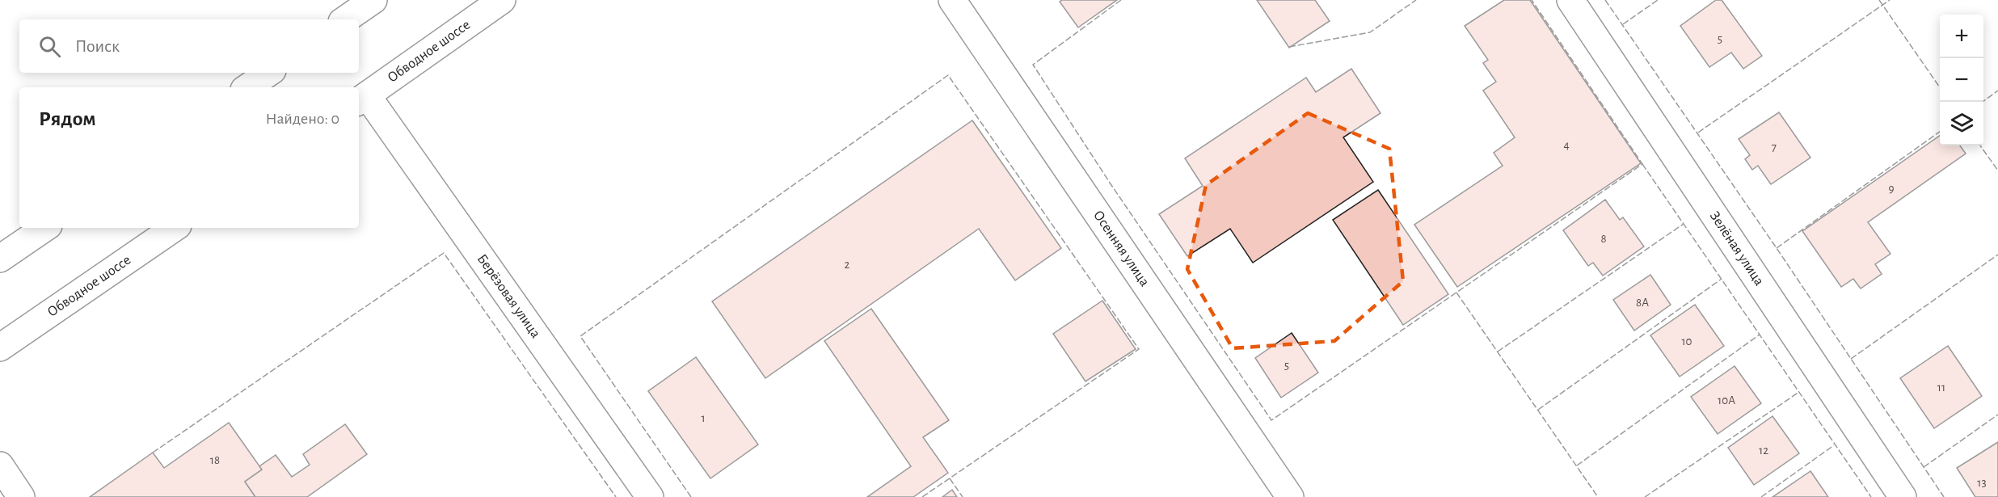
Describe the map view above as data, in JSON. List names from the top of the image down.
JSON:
{
  "streets": {
    "street": [
      "Обводное шоссе",
      "Осенняя улица",
      "Зелёная улица",
      "Берёзовая улица"
    ]
  },
  "crossings": [
    ["Обводное шоссе", "Берёзовая улица"]
  ],
  "house_numbers": [
    "5",
    "4",
    "7",
    "9",
    "8",
    "2",
    "8А",
    "10",
    "5",
    "11",
    "10А",
    "1",
    "12",
    "18",
    "13"
  ],
  "page": {
    "map_buttons": ["+", "−"],
    "search": "Поиск",
    "heading": ["Рядом", "Найдено: 0"]
  }
}
